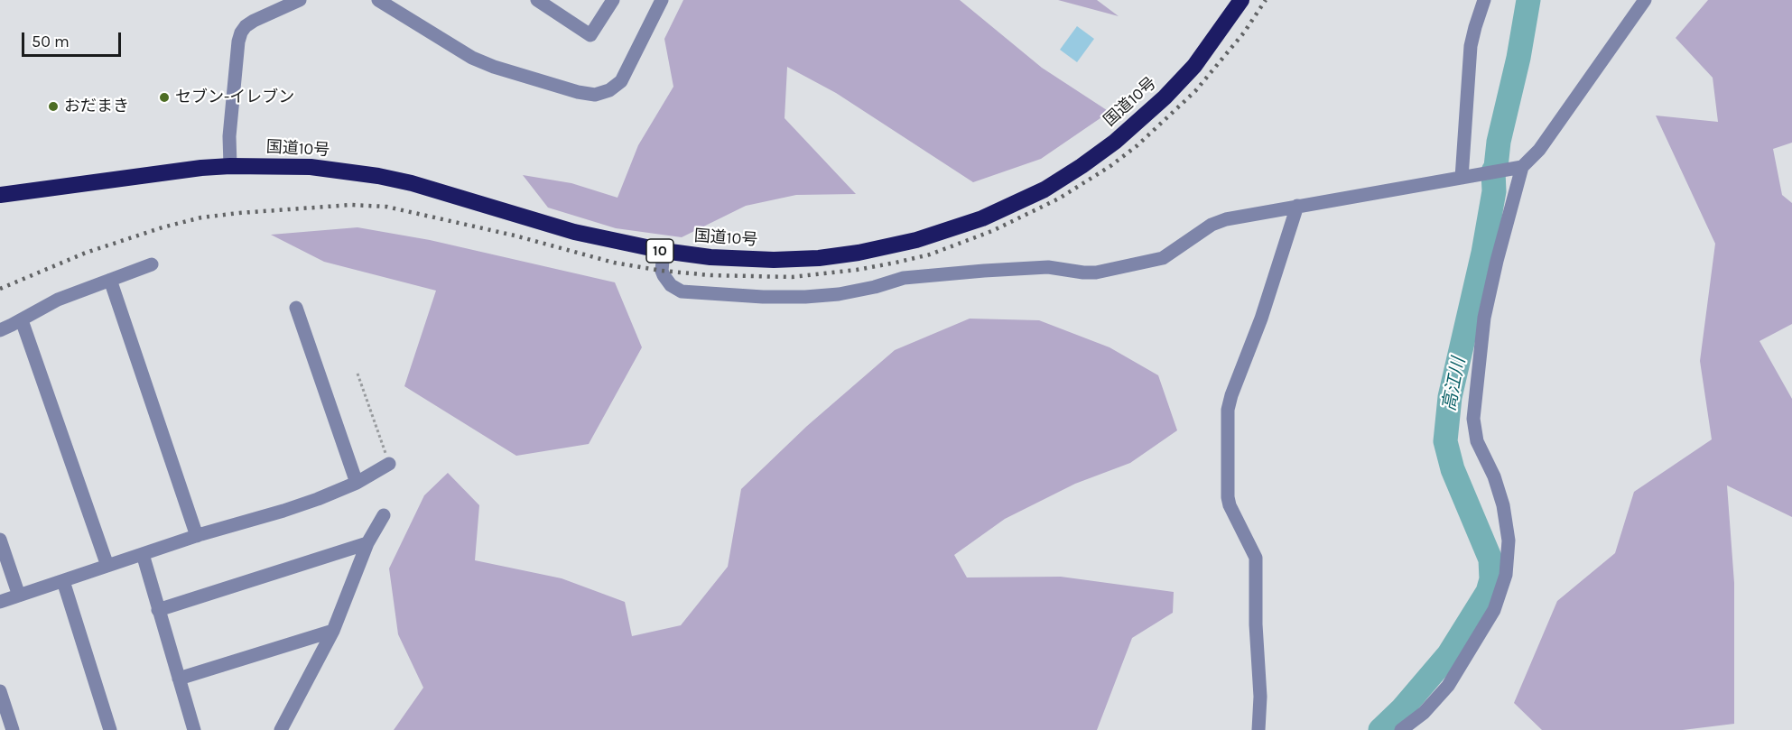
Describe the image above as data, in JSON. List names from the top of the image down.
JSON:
{
  "streets": {
    "highway": ["国道10号", "10"]
  },
  "water": ["高江川"],
  "places": ["セブン-イレブン", "おだまき"],
  "scale_bar": "50 m"
}
